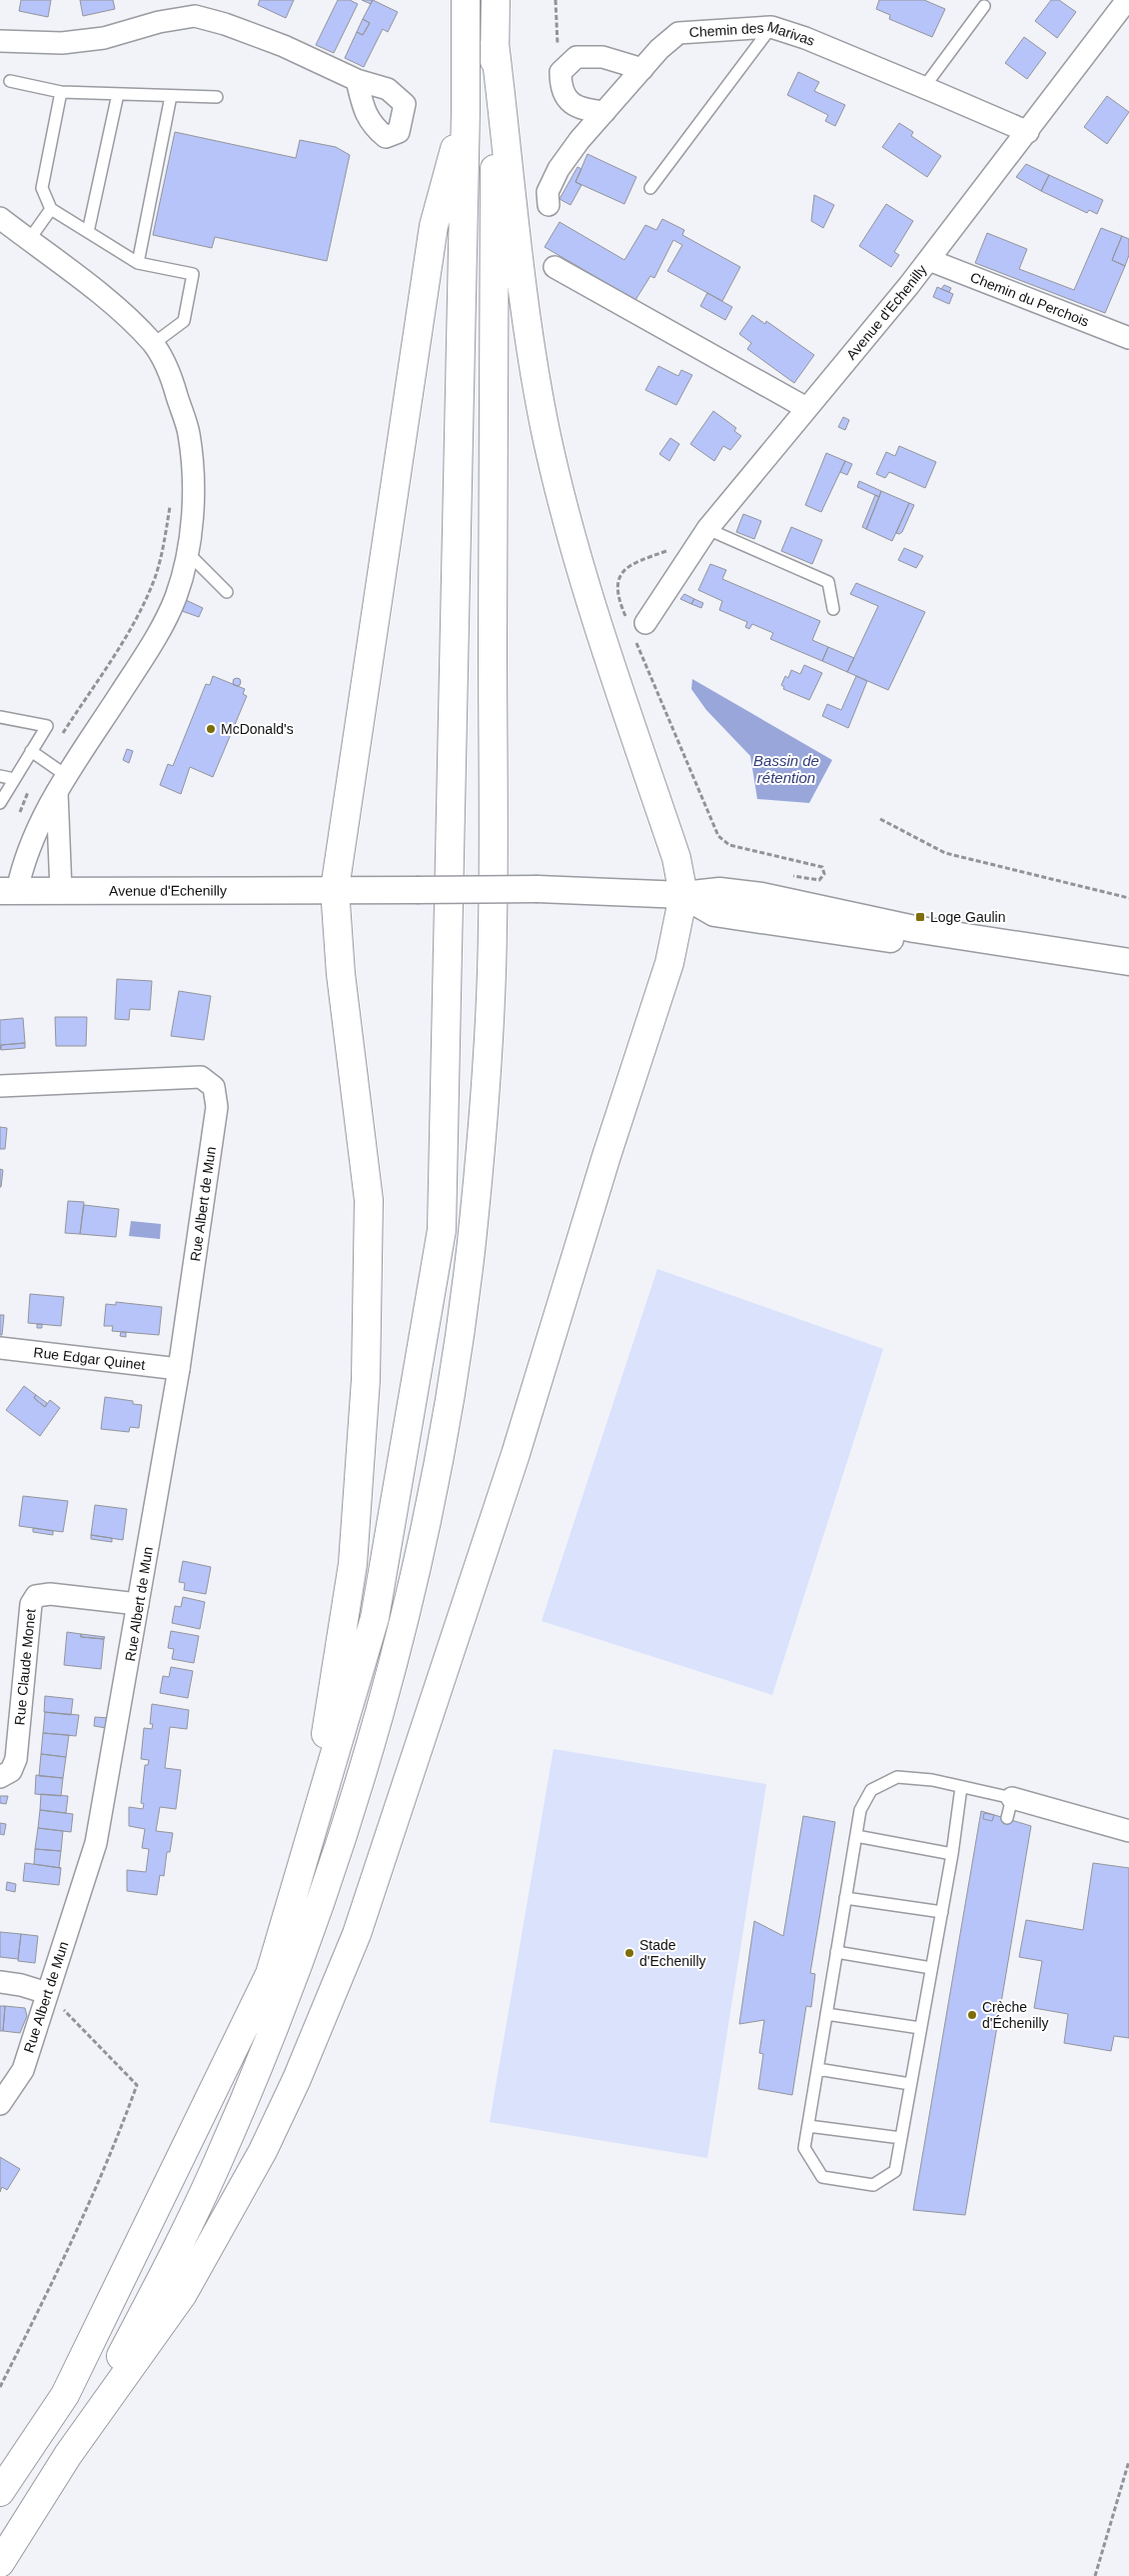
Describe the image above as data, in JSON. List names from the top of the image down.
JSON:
{
  "streets": {
    "street": [
      "Chemin des Marivas",
      "Chemin du Perchois",
      "Avenue d'Echenilly",
      "Rue Albert de Mun",
      "Rue Edgar Quinet",
      "Rue Claude Monet"
    ]
  },
  "crossings": [
    ["Chemin des Marivas", "Avenue d'Echenilly"],
    ["Chemin du Perchois", "Avenue d'Echenilly"],
    ["Rue Albert de Mun", "Rue Edgar Quinet"],
    ["Rue Albert de Mun", "Rue Claude Monet"]
  ],
  "water": ["Bassin de rétention"],
  "places": {
    "other": ["McDonald's", "Stade d'Echenilly", "Crèche d'Échenilly"],
    "transit": ["Loge Gaulin"]
  }
}
